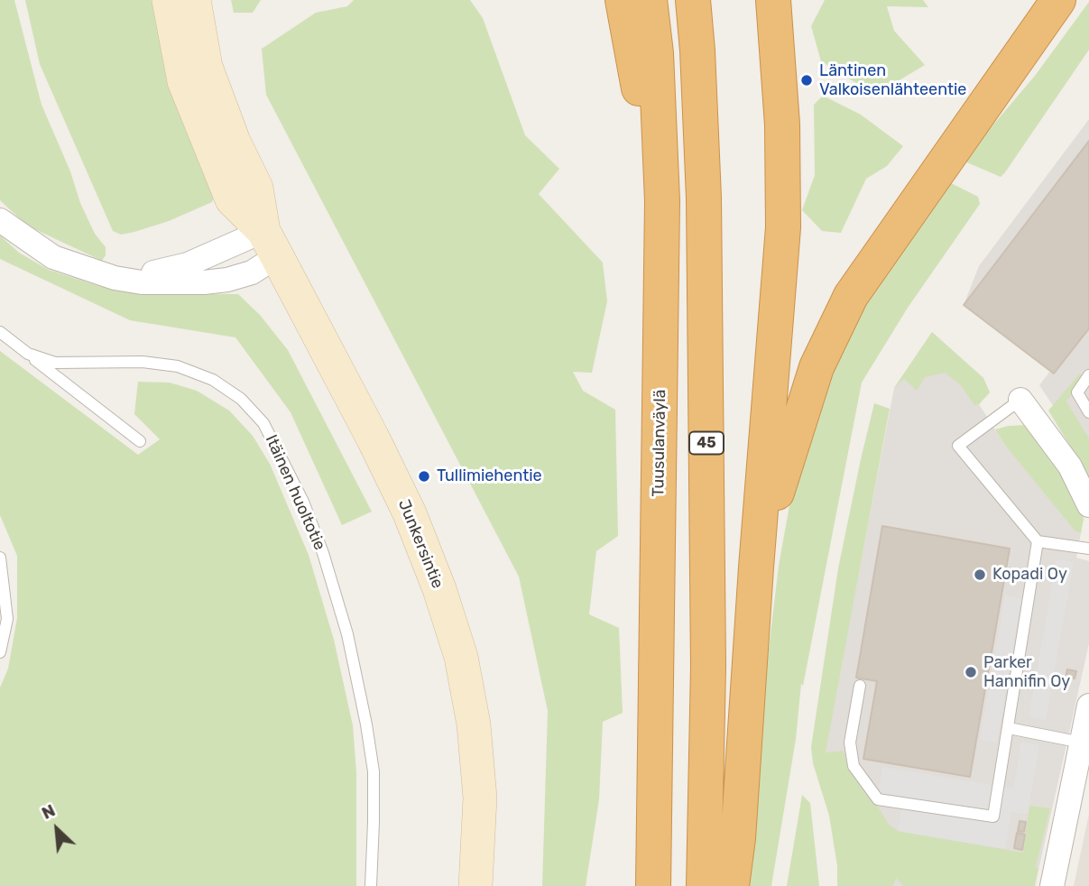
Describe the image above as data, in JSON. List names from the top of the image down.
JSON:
{
  "streets": {
    "highway": ["Tuusulanväylä", "45"],
    "main road": ["Junkersintie"],
    "lane": ["Itäinen huoltotie"]
  },
  "places": [
    "Läntinen Valkoisenlähteentie",
    "Tullimiehentie",
    "Kopadi Oy",
    "Parker Hannifin Oy"
  ],
  "north": "top left"
}
